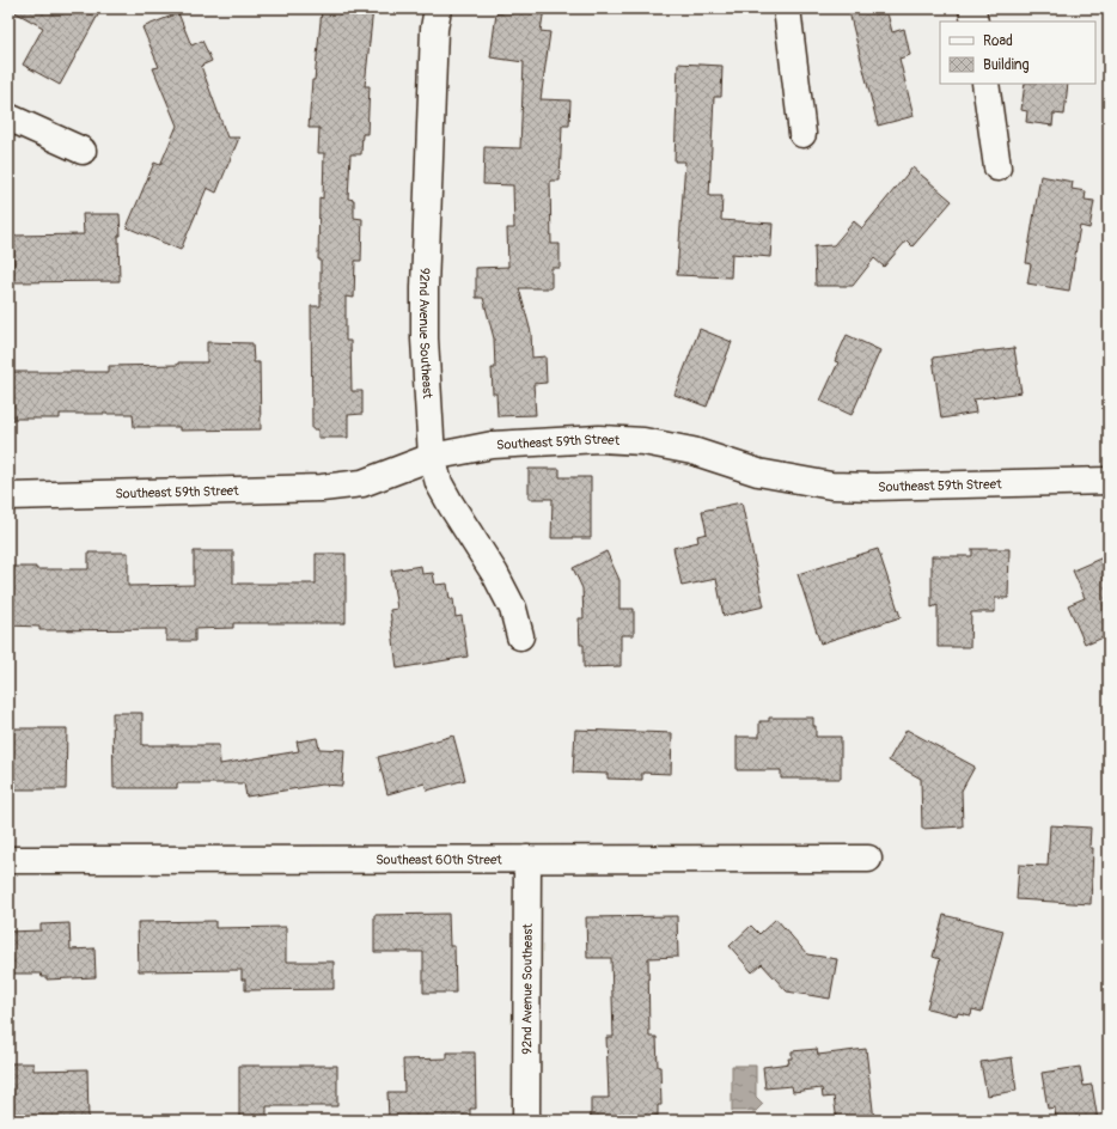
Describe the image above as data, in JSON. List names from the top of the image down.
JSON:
{
  "streets": {
    "street": ["92nd Avenue Southeast", "Southeast 59th Street", "Southeast 60th Street"]
  },
  "crossings": [
    ["92nd Avenue Southeast", "Southeast 59th Street"],
    ["92nd Avenue Southeast", "Southeast 60th Street"]
  ],
  "legend": ["Road", "Building"]
}
